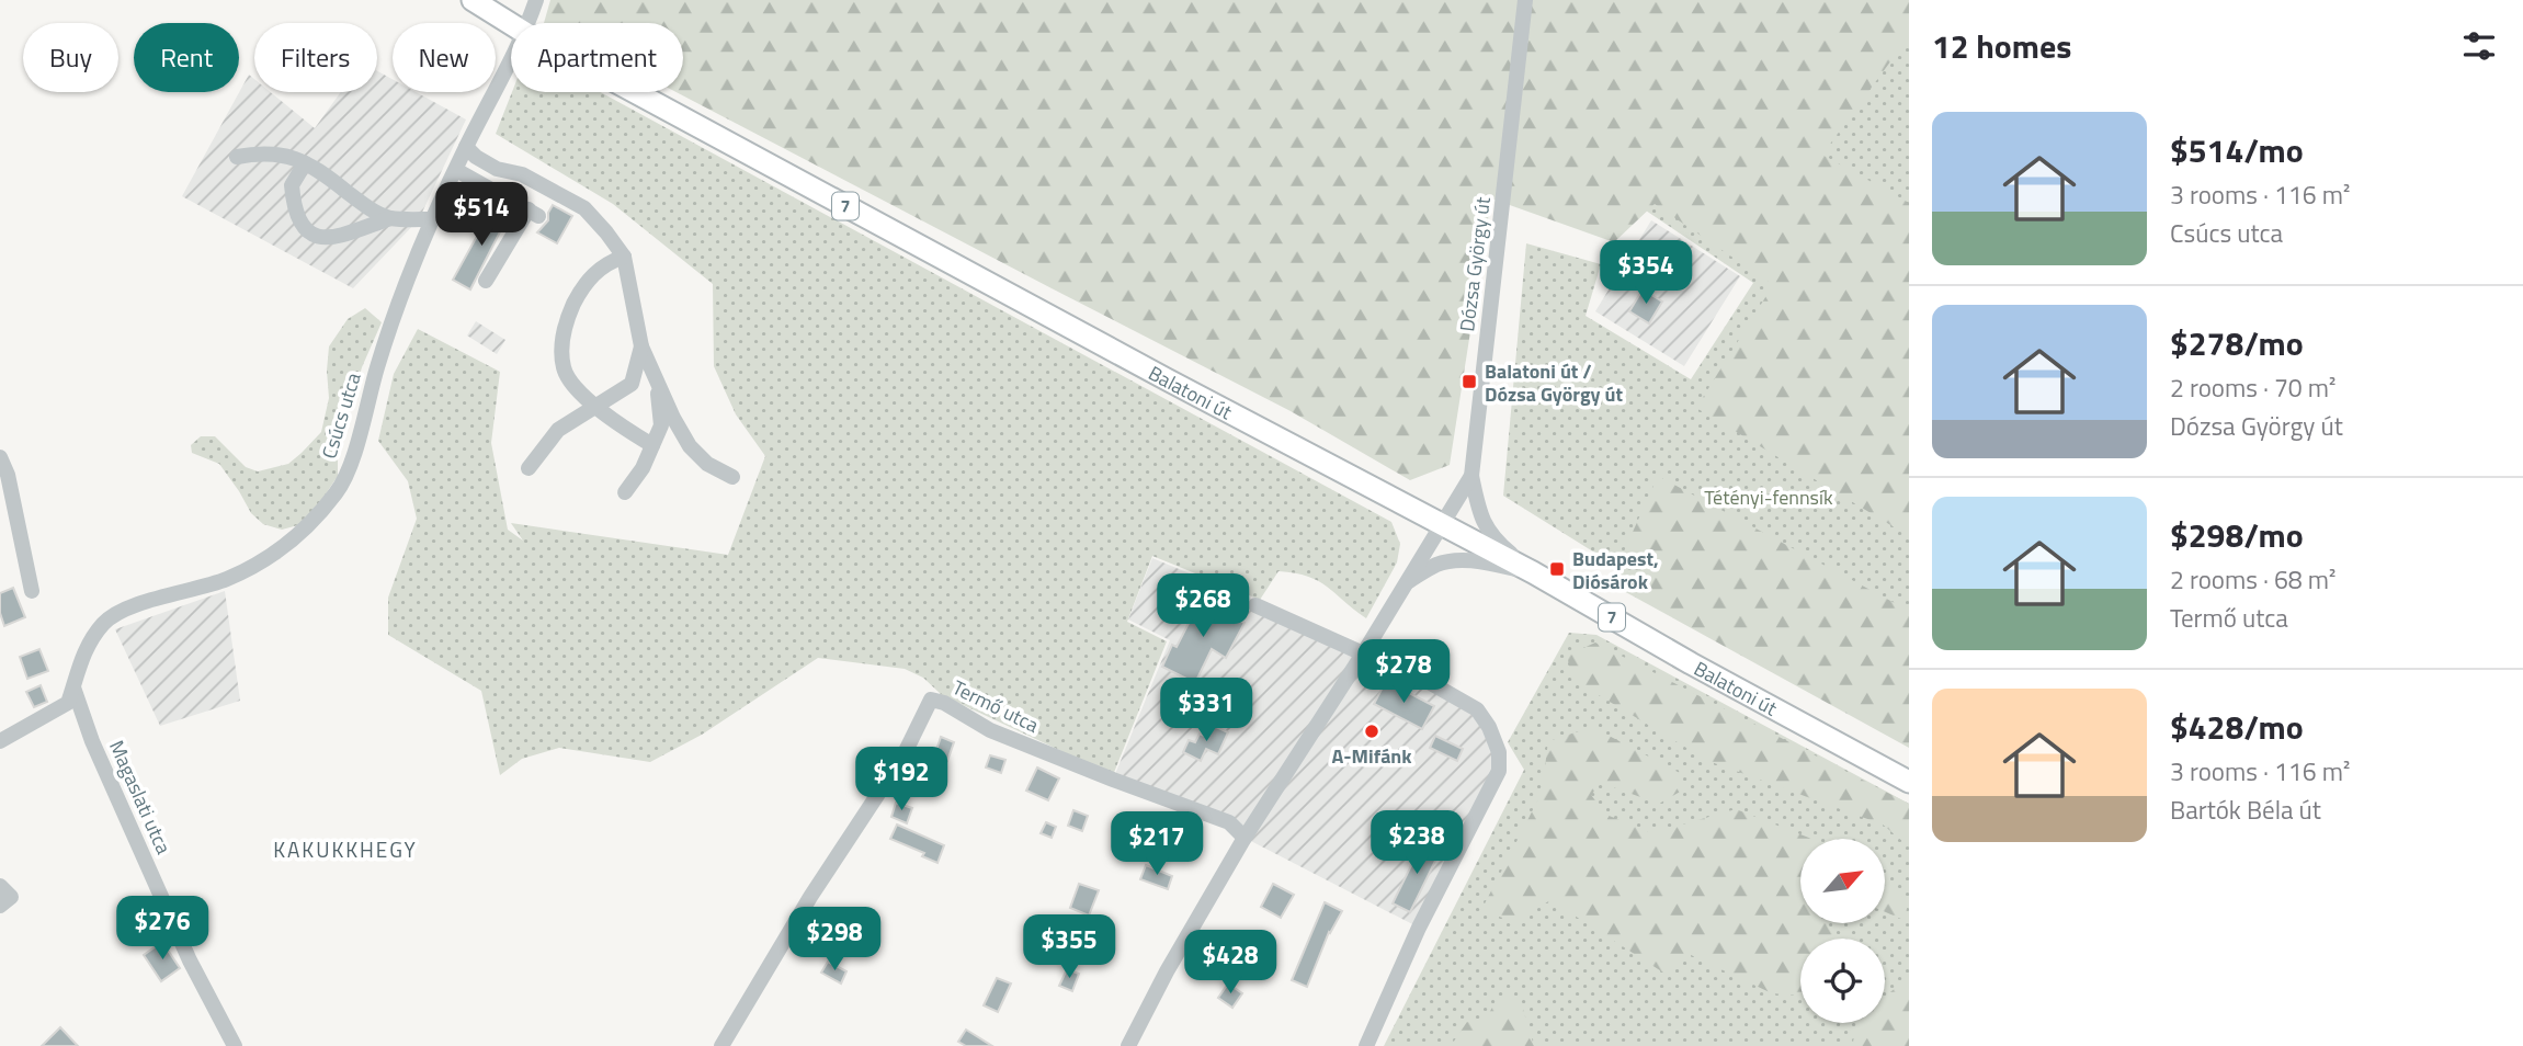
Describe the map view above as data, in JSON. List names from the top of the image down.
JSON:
{
  "streets": {
    "main road": ["7", "Balatoni út"],
    "street": [
      "Dózsa György út",
      "Csúcs utca",
      "Termő utca",
      "Magaslati utca"
    ]
  },
  "crossings": [
    ["Dózsa György út", "Balatoni út"],
    ["Dózsa György út", "Termő utca"],
    ["Csúcs utca", "Magaslati utca"]
  ],
  "districts": ["KAKUKKHEGY"],
  "parks": ["Tétényi-fennsík"],
  "places": {
    "transit": ["Balatoni út / Dózsa György út", "Budapest, Diósárok"],
    "other": ["A-Mifánk"]
  },
  "north": "top right",
  "page": {
    "heading": "12 homes",
    "chip": [
      "Buy",
      "Rent",
      "Filters",
      "New",
      "Apartment"
    ],
    "list": [
      {
        "name": "$514/mo",
        "note": "3 rooms · 116 m² · Csúcs utca"
      },
      {
        "name": "$278/mo",
        "note": "2 rooms · 70 m² · Dózsa György út"
      },
      {
        "name": "$298/mo",
        "note": "2 rooms · 68 m² · Termő utca"
      },
      {
        "name": "$428/mo",
        "note": "3 rooms · 116 m² · Bartók Béla út"
      }
    ],
    "price": [
      "$514",
      "$354",
      "$268",
      "$278",
      "$331",
      "$192",
      "$238",
      "$217",
      "$276",
      "$298",
      "$355",
      "$428"
    ]
  }
}
